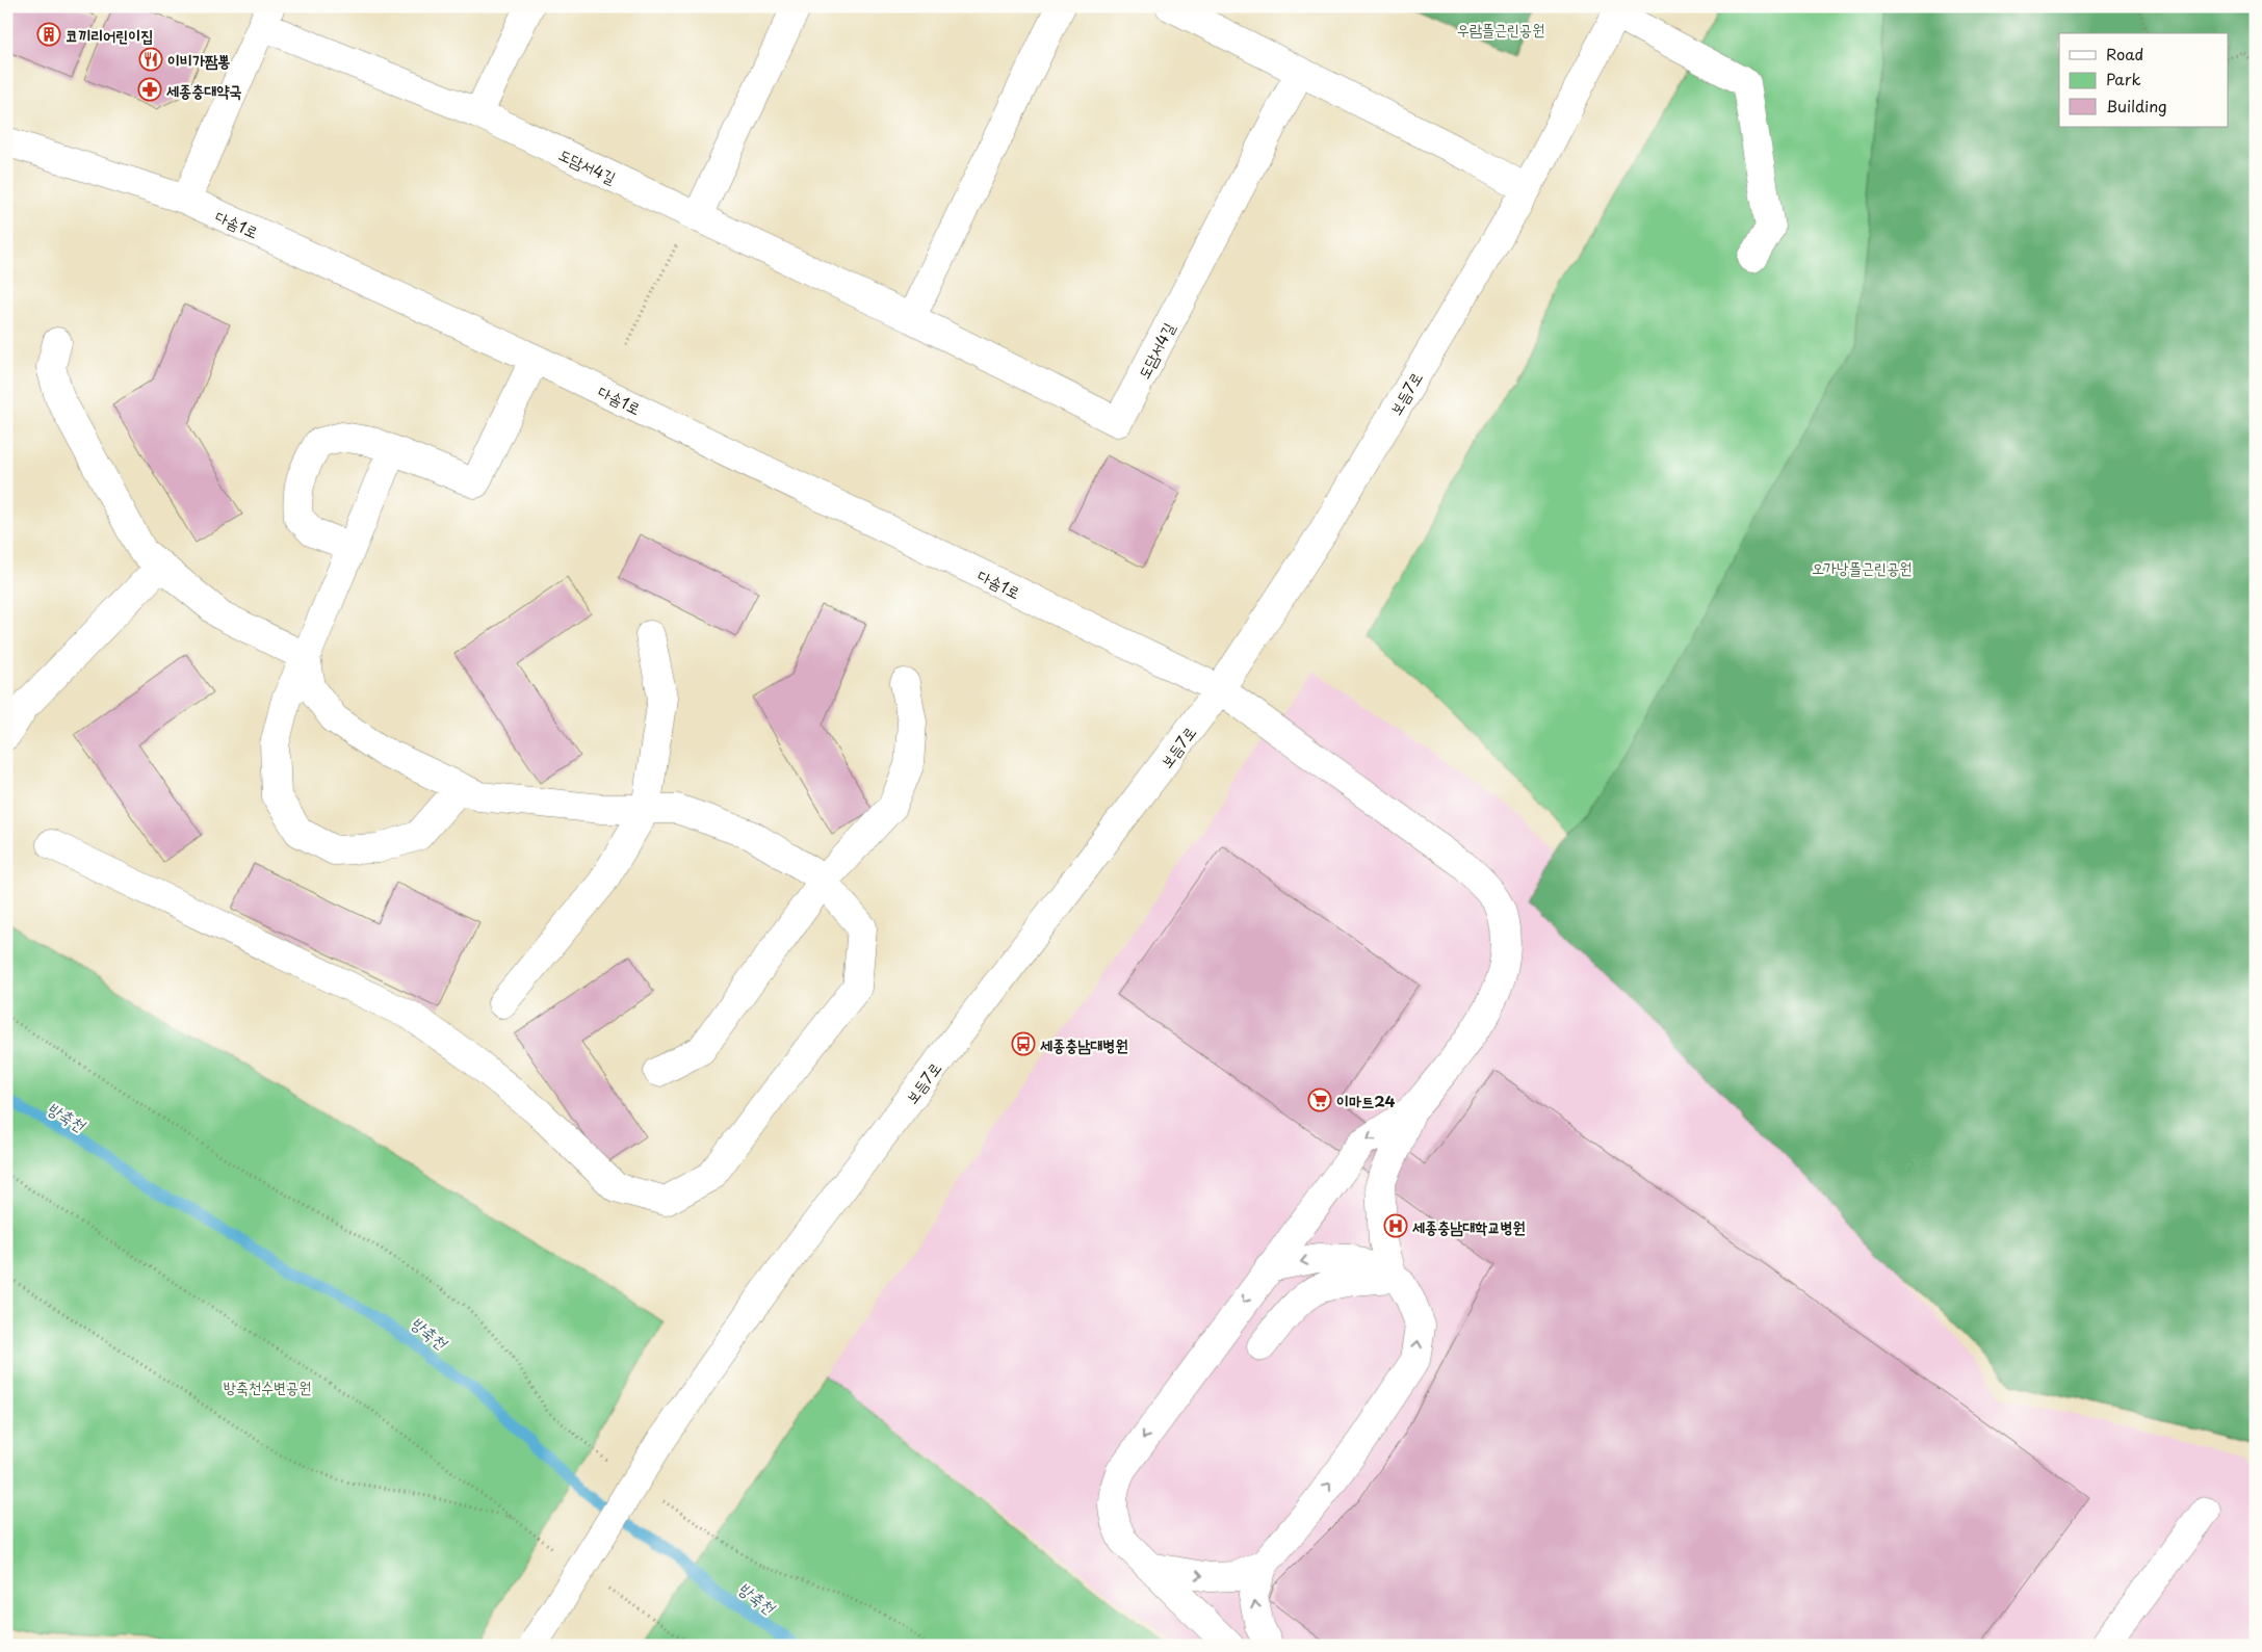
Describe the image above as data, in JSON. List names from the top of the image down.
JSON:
{
  "streets": {
    "street": ["도담서4길", "다솜1로", "보듬7로"]
  },
  "crossings": [
    ["도담서4길", "다솜1로"],
    ["다솜1로", "보듬7로"]
  ],
  "water": ["방축천"],
  "parks": ["우람뜰근린공원", "오가낭뜰근린공원", "방축천수변공원"],
  "places": {
    "building": ["코끼리어린이집"],
    "restaurant": ["이비가짬뽕"],
    "pharmacy": ["세종충대약국"],
    "bus stop": ["세종충남대병원"],
    "supermarket": ["이마트24"],
    "hospital": ["세종충남대학교병원"]
  },
  "legend": ["Road", "Park", "Building"]
}
